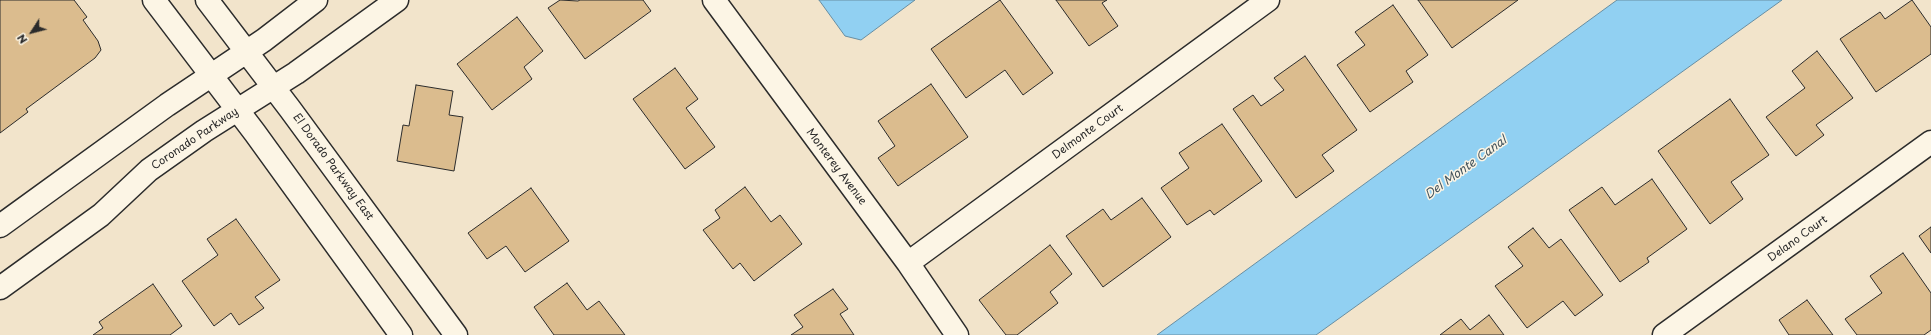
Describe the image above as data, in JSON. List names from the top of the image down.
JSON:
{
  "streets": {
    "street": [
      "Delmonte Court",
      "Coronado Parkway",
      "El Dorado Parkway East",
      "Monterey Avenue",
      "Delano Court"
    ]
  },
  "crossings": [
    ["Delmonte Court", "Monterey Avenue"],
    ["Coronado Parkway", "El Dorado Parkway East"]
  ],
  "water": ["Del Monte Canal"],
  "north": "bottom left"
}
